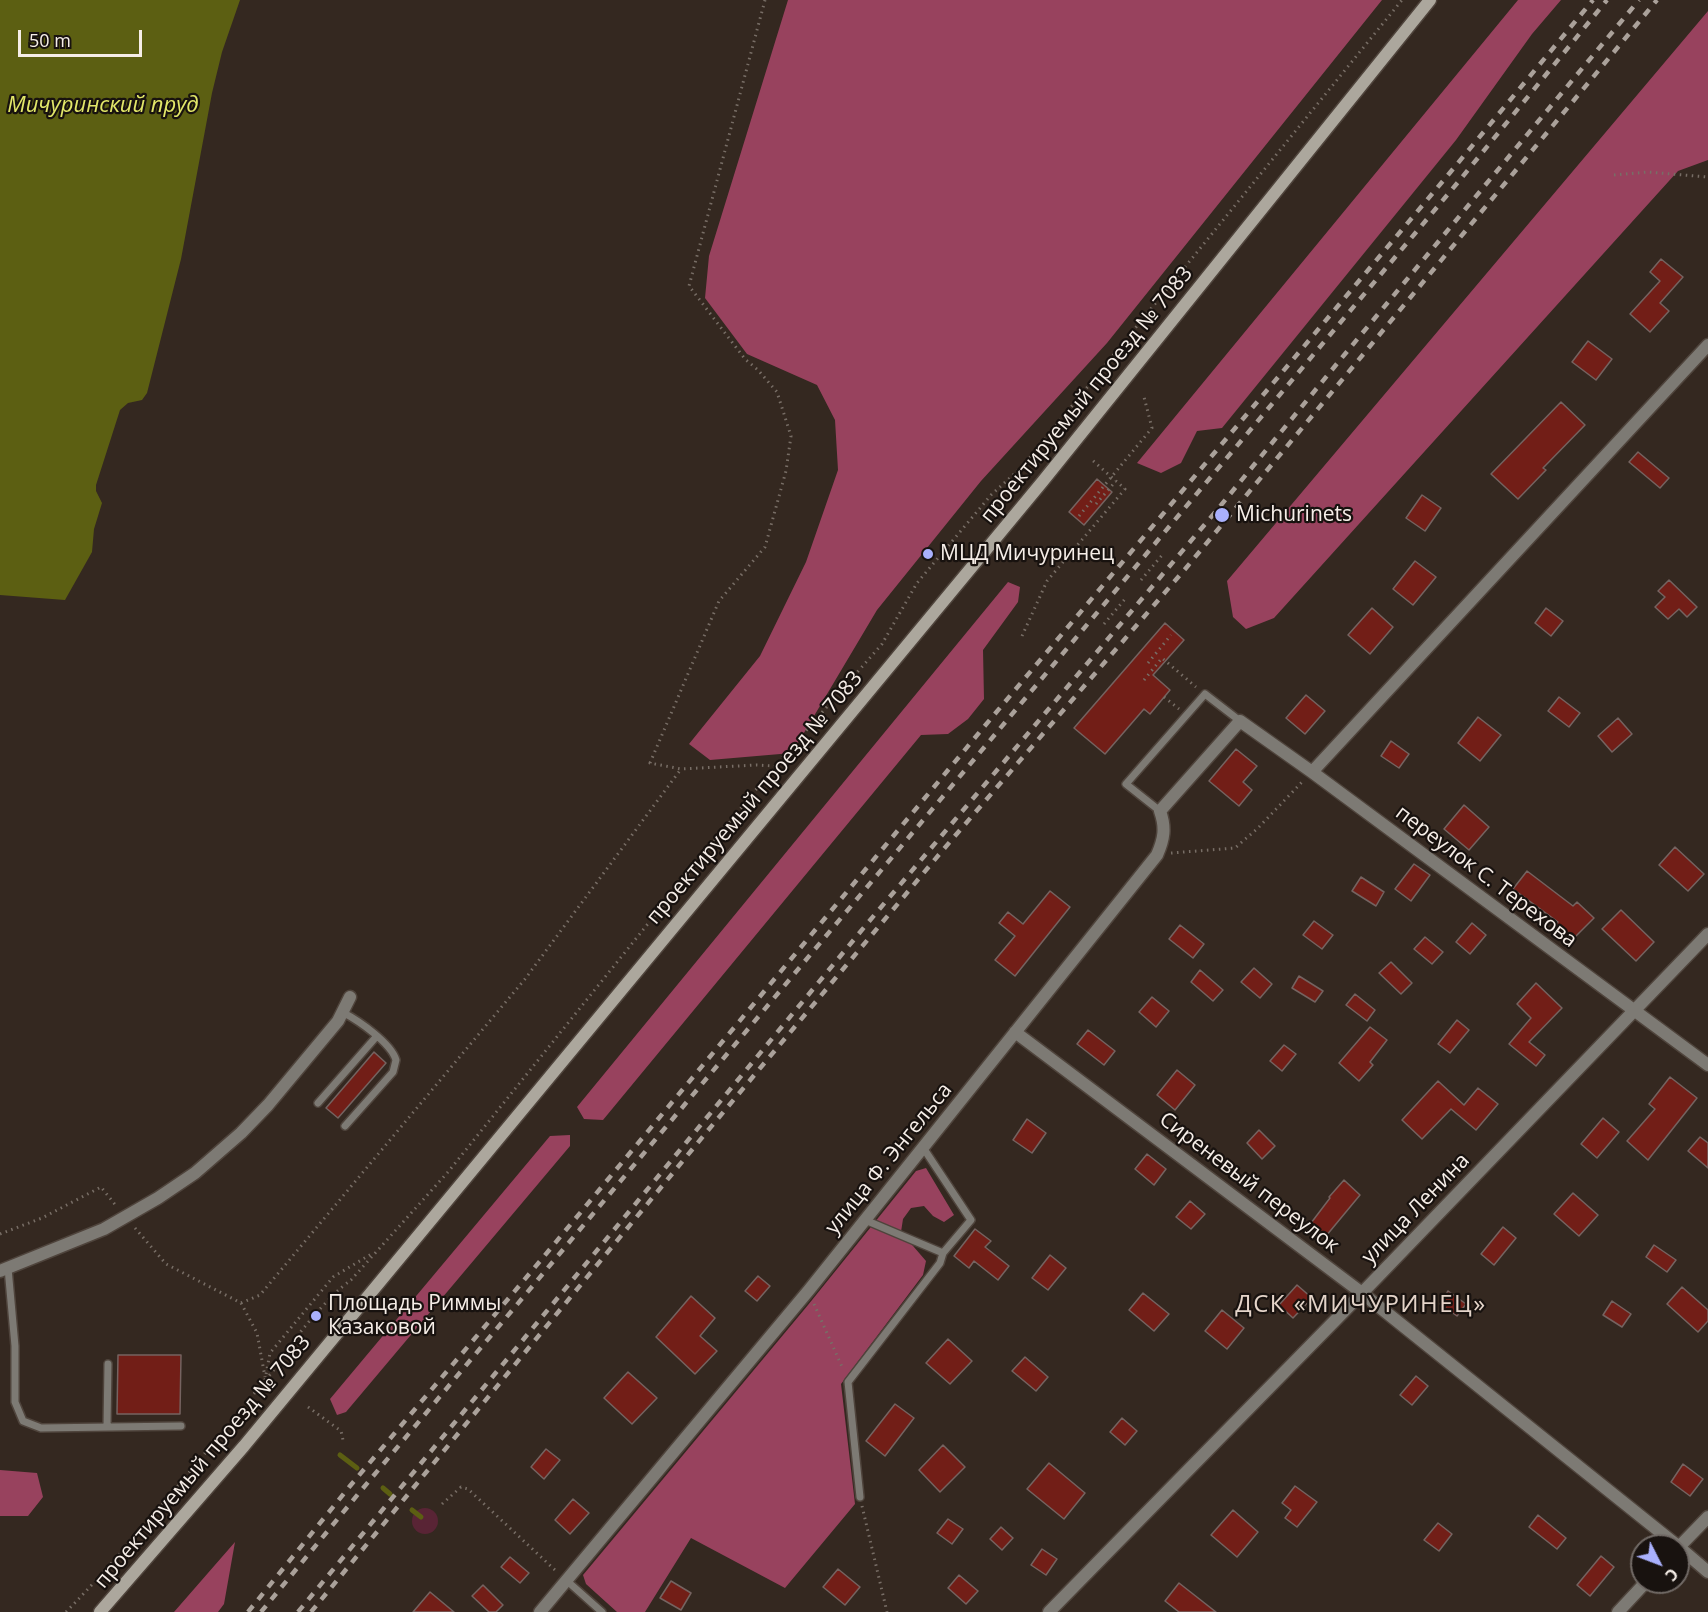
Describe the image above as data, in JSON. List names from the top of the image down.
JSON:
{
  "streets": {
    "main road": ["проектируемый проезд № 7083"],
    "street": [
      "переулок С. Терехова",
      "улица Ф. Энгельса",
      "Сиреневый переулок",
      "улица Ленина"
    ]
  },
  "crossings": [
    ["переулок С. Терехова", "улица Ленина"],
    ["улица Ф. Энгельса", "Сиреневый переулок"],
    ["Сиреневый переулок", "улица Ленина"]
  ],
  "districts": ["ДСК «МИЧУРИНЕЦ»"],
  "water": ["Мичуринский пруд"],
  "places": ["Michurinets", "МЦД Мичуринец", "Площадь Риммы Казаковой"],
  "scale_bar": "50 m",
  "north": "bottom right"
}
